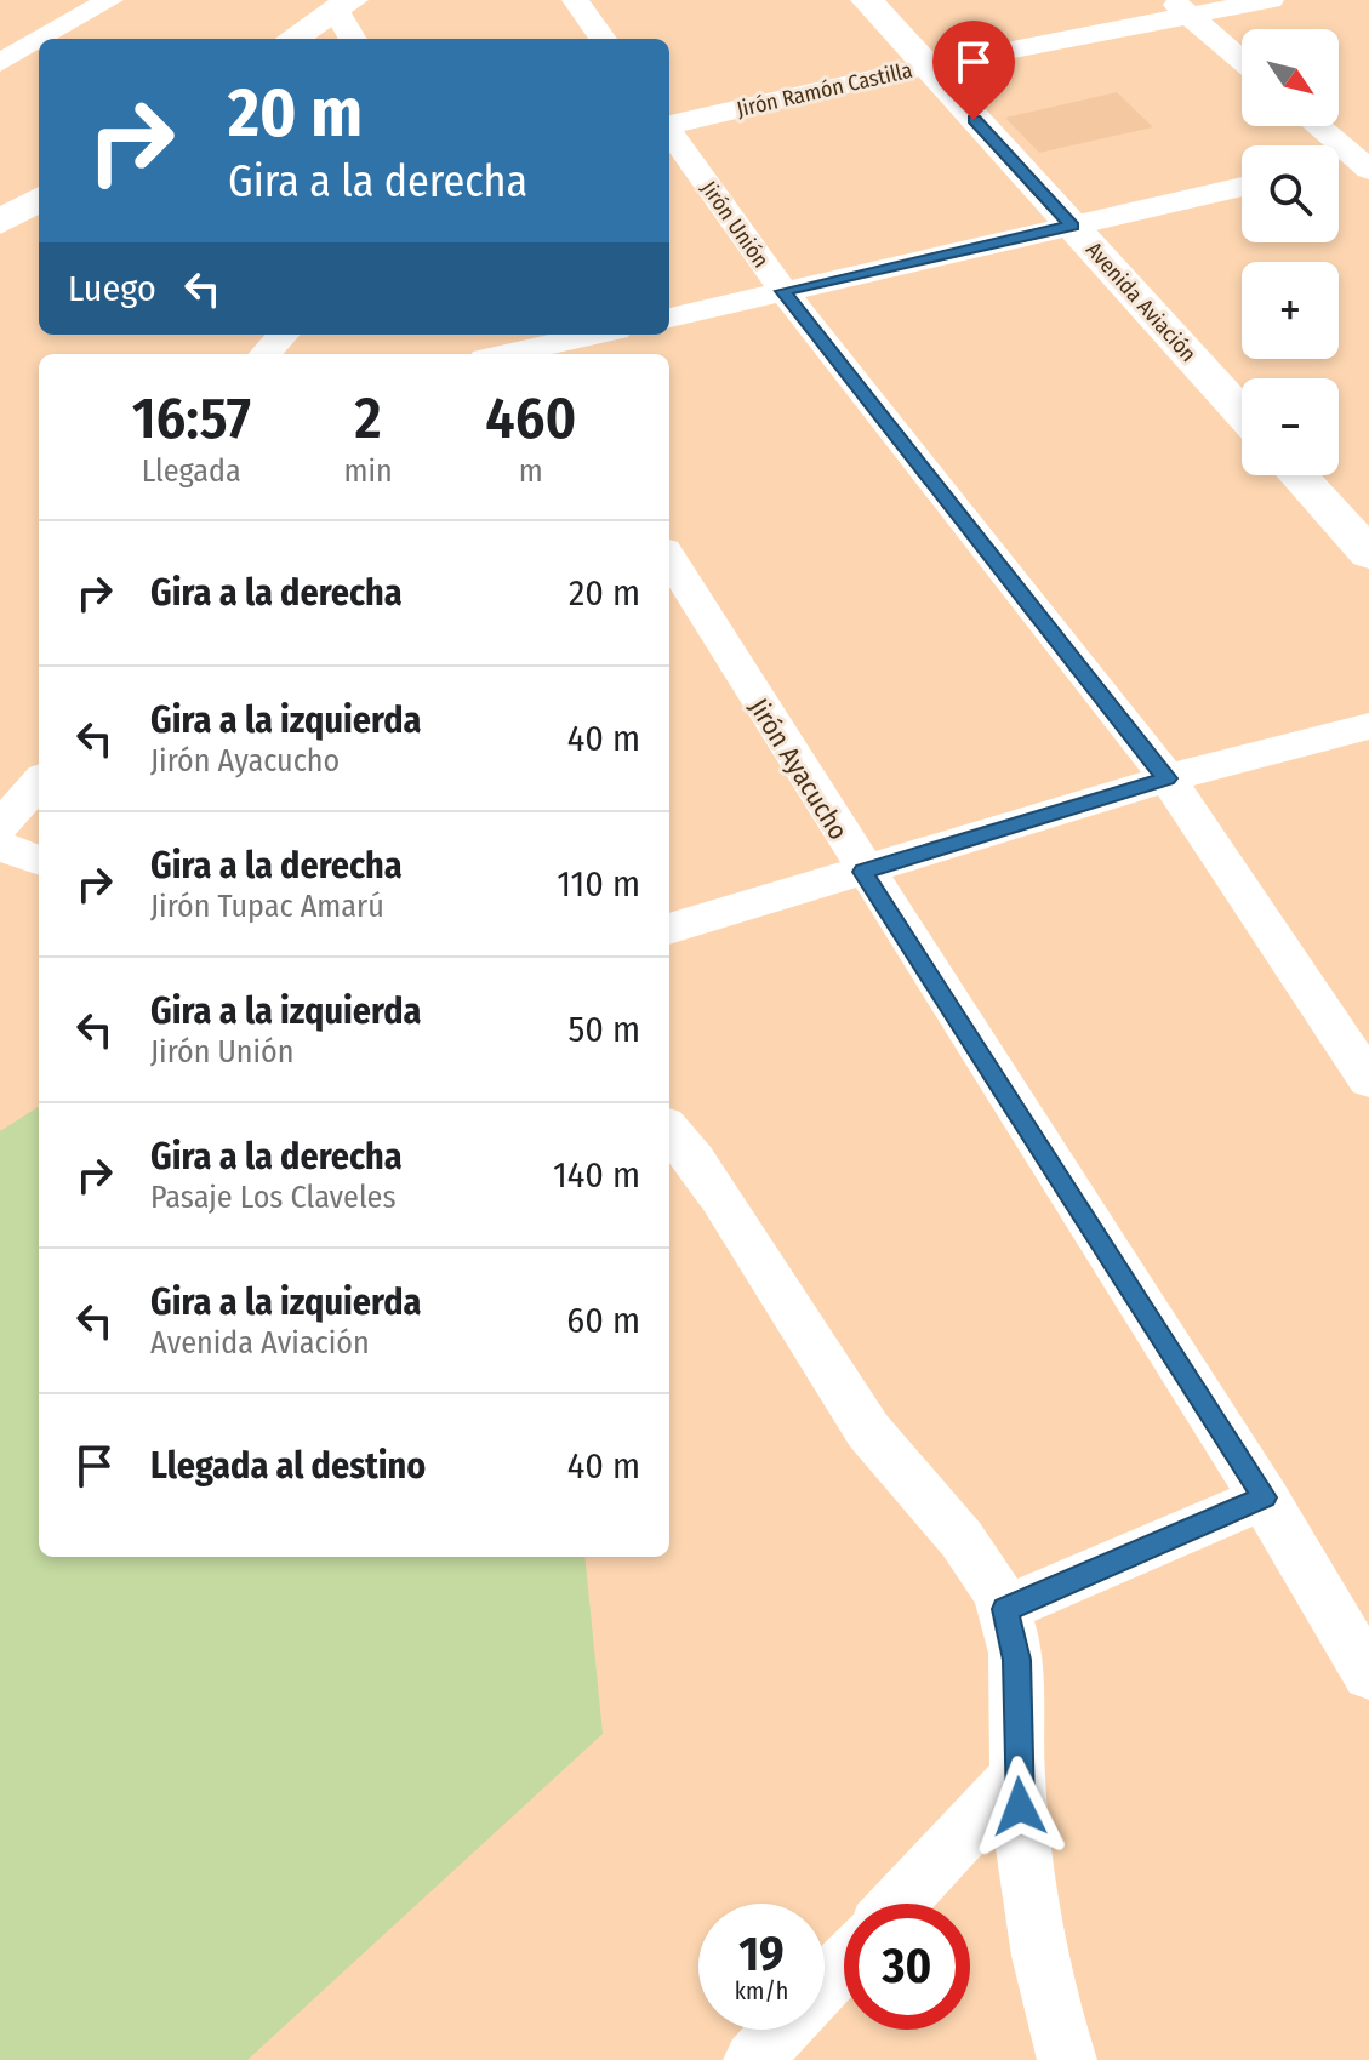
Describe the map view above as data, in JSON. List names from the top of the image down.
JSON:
{
  "streets": {
    "street": [
      "Jirón Ramón Castilla",
      "Jirón Unión",
      "Avenida Aviación",
      "Jirón Ayacucho"
    ]
  },
  "crossings": [
    ["Jirón Ramón Castilla", "Avenida Aviación"]
  ],
  "north": "bottom right",
  "page": {
    "map_buttons": ["+", "−"],
    "turn": ["20 m", "Gira a la derecha"],
    "then": "Luego",
    "eta": [
      "16:57",
      "Llegada",
      "2",
      "min",
      "460",
      "m"
    ],
    "list": [
      {
        "name": "Gira a la derecha",
        "value": "20 m"
      },
      {
        "name": "Gira a la izquierda",
        "note": "Jirón Ayacucho",
        "value": "40 m"
      },
      {
        "name": "Gira a la derecha",
        "note": "Jirón Tupac Amarú",
        "value": "110 m"
      },
      {
        "name": "Gira a la izquierda",
        "note": "Jirón Unión",
        "value": "50 m"
      },
      {
        "name": "Gira a la derecha",
        "note": "Pasaje Los Claveles",
        "value": "140 m"
      },
      {
        "name": "Gira a la izquierda",
        "note": "Avenida Aviación",
        "value": "60 m"
      },
      {
        "name": "Llegada al destino",
        "value": "40 m"
      }
    ],
    "speed": "19 km/h",
    "limit": "30"
  }
}
